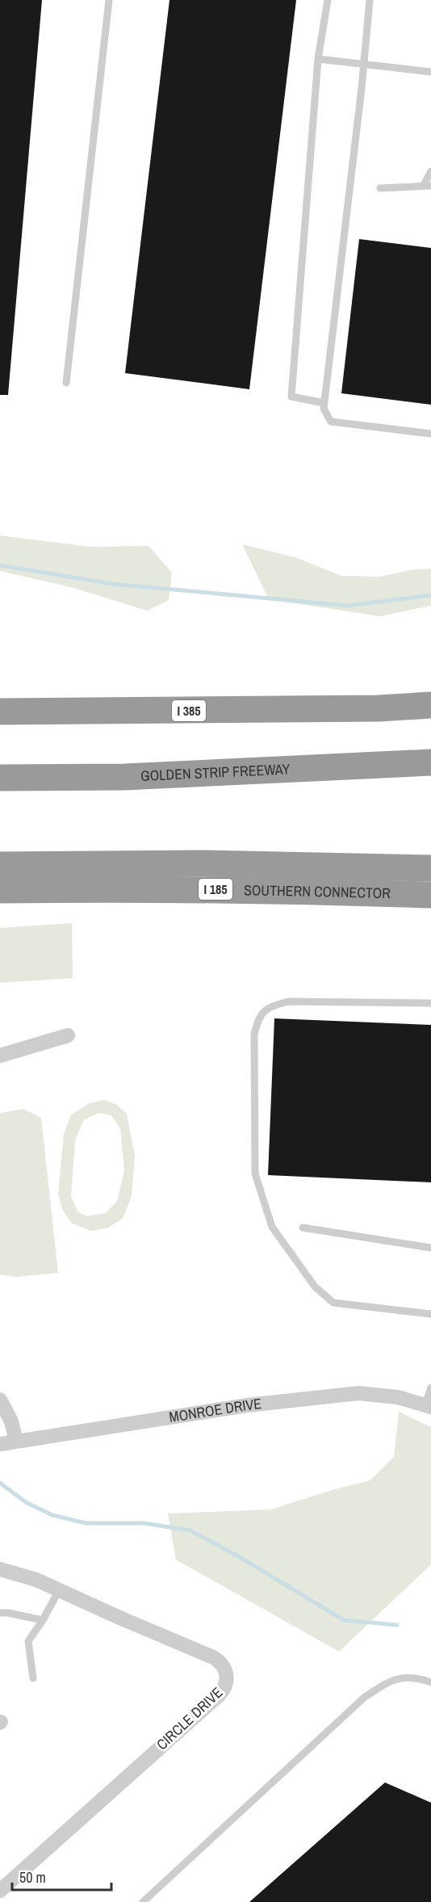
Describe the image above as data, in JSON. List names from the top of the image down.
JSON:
{
  "streets": {
    "highway": [
      "I 385",
      "GOLDEN STRIP FREEWAY",
      "I 185",
      "SOUTHERN CONNECTOR"
    ],
    "street": ["MONROE DRIVE", "CIRCLE DRIVE"]
  },
  "scale_bar": "50 m"
}
